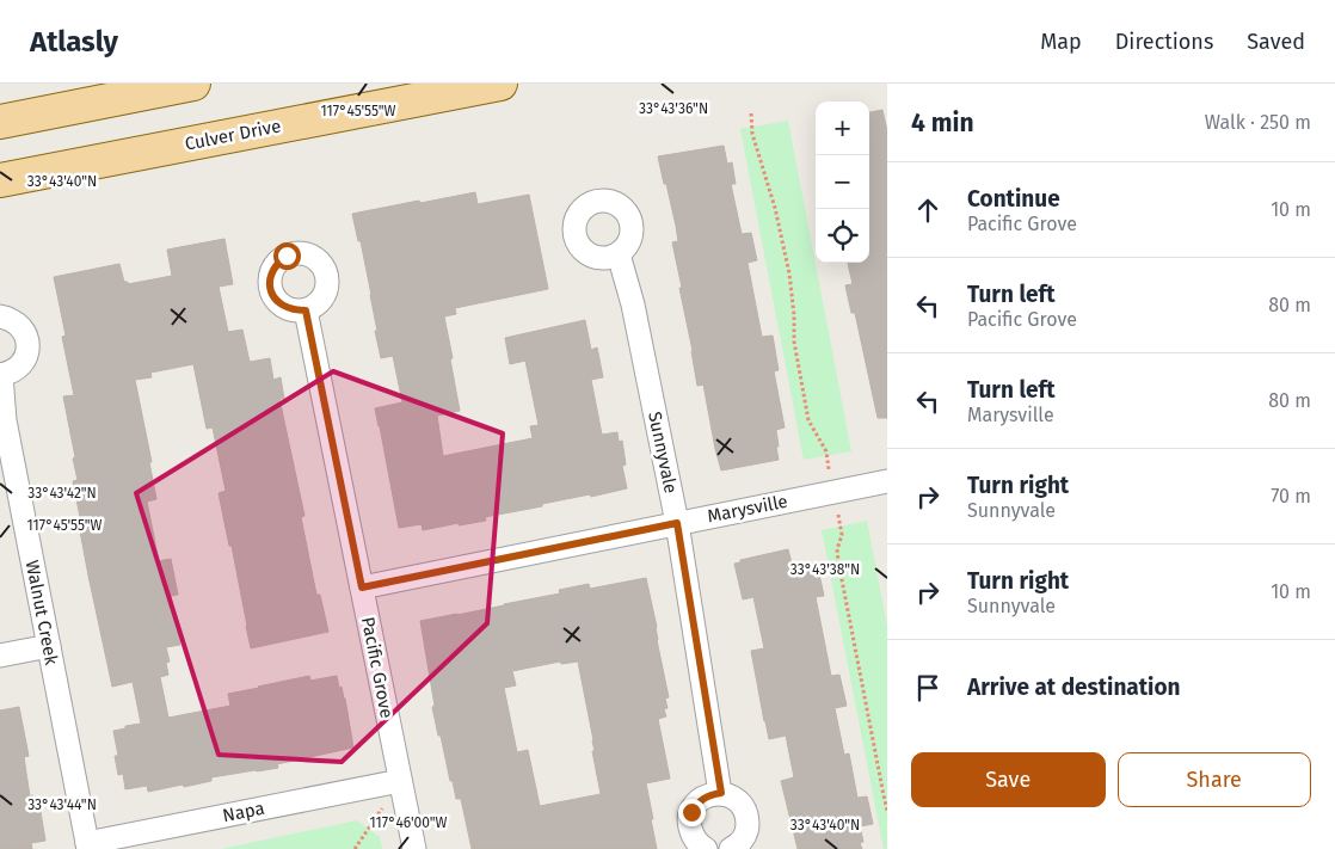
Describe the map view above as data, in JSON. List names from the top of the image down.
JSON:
{
  "streets": {
    "main road": ["Culver Drive"],
    "street": [
      "Sunnyvale",
      "Marysville",
      "Walnut Creek",
      "Pacific Grove",
      "Napa"
    ]
  },
  "crossings": [
    ["Sunnyvale", "Marysville"],
    ["Marysville", "Pacific Grove"],
    ["Walnut Creek", "Napa"],
    ["Pacific Grove", "Napa"]
  ],
  "page": {
    "header": "Atlasly",
    "nav": ["Map", "Directions", "Saved"],
    "heading": ["4 min", "Walk · 250 m"],
    "map_buttons": ["+", "−"],
    "list": [
      ["Continue", "Pacific Grove", "10 m"],
      ["Turn left", "Pacific Grove", "80 m"],
      ["Turn left", "Marysville", "80 m"],
      ["Turn right", "Sunnyvale", "70 m"],
      ["Turn right", "Sunnyvale", "10 m"],
      "Arrive at destination"
    ],
    "buttons": ["Save", "Share"]
  },
  "coordinates": [
    "33°43'36\"N",
    "117°45'55\"W",
    "33°43'40\"N",
    "33°43'42\"N",
    "33°43'38\"N",
    "33°43'44\"N",
    "117°46'00\"W"
  ]
}
